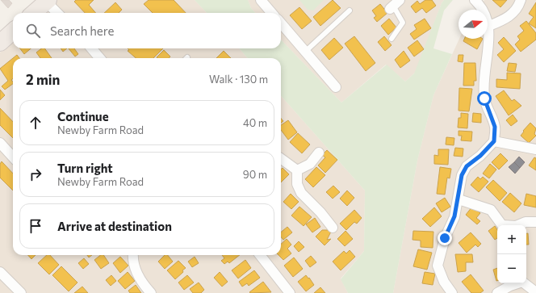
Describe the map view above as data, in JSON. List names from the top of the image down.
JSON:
{
  "north": "right",
  "page": {
    "search": "Search here",
    "heading": ["2 min", "Walk · 130 m"],
    "list": [
      ["Continue", "Newby Farm Road", "40 m"],
      ["Turn right", "Newby Farm Road", "90 m"],
      "Arrive at destination"
    ],
    "map_buttons": ["+", "−"]
  }
}
